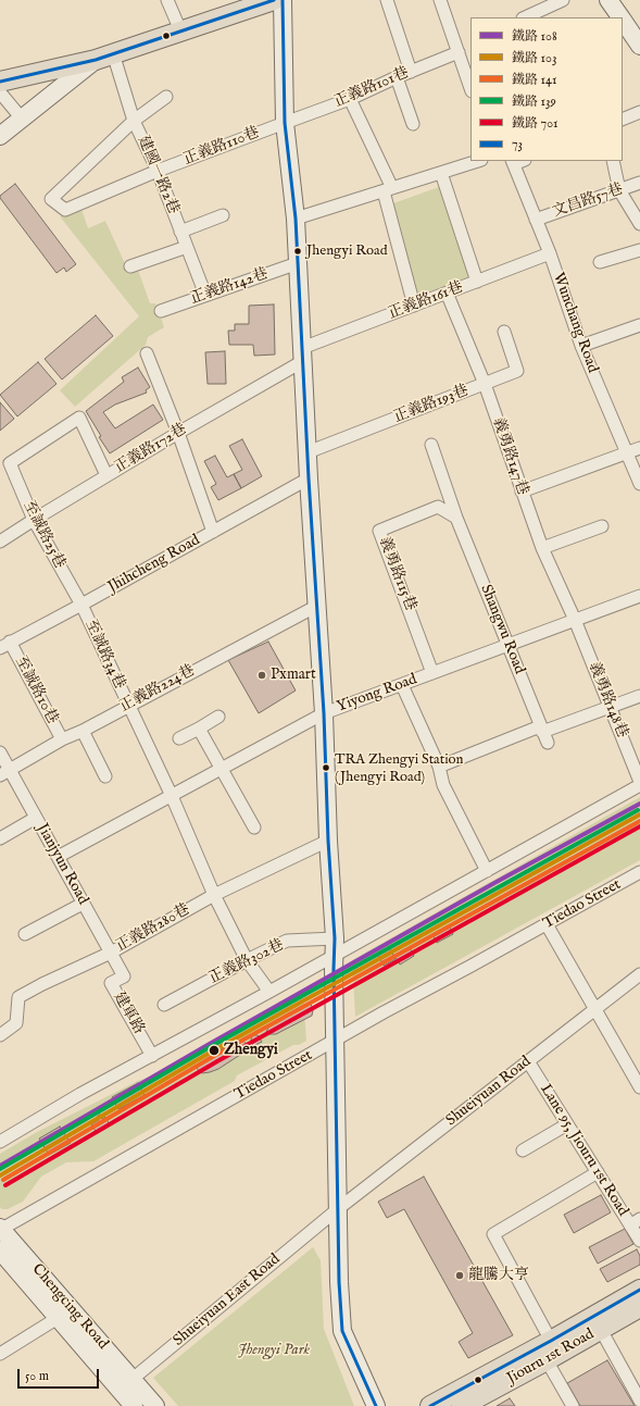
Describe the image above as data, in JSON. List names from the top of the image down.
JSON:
{
  "streets": {
    "main road": ["Jiouru 1st Road"],
    "street": [
      "正義路101巷",
      "正義路110巷",
      "建國一路2巷",
      "文昌路57巷",
      "正義路142巷",
      "正義路161巷",
      "Wunchang Road",
      "正義路193巷",
      "正義路172巷",
      "義勇路147巷",
      "至誠路25巷",
      "Jhihcheng Road",
      "義勇路115巷",
      "Shangwu Road",
      "至誠路34巷",
      "正義路224巷",
      "至誠路10巷",
      "Yiyong Road",
      "義勇路148巷",
      "Jianjyun Road",
      "Tiedao Street",
      "正義路280巷",
      "正義路302巷",
      "Shueiyuan Road",
      "Lane 95, Jiouru 1st Road",
      "Shueiyuan East Road",
      "Chengcing Road"
    ]
  },
  "crossings": [
    ["正義路101巷", "正義路110巷"],
    ["正義路110巷", "建國一路2巷"],
    ["建國一路2巷", "正義路142巷"],
    ["文昌路57巷", "Wunchang Road"],
    ["正義路161巷", "Wunchang Road"],
    ["正義路161巷", "正義路172巷"],
    ["正義路161巷", "義勇路147巷"],
    ["正義路193巷", "義勇路147巷"],
    ["正義路172巷", "至誠路25巷"],
    ["義勇路147巷", "Yiyong Road"],
    ["義勇路147巷", "義勇路148巷"],
    ["至誠路25巷", "Jhihcheng Road"],
    ["至誠路25巷", "至誠路34巷"],
    ["Jhihcheng Road", "至誠路34巷"],
    ["Jhihcheng Road", "至誠路10巷"],
    ["義勇路115巷", "Shangwu Road"],
    ["義勇路115巷", "Yiyong Road"],
    ["Shangwu Road", "Yiyong Road"],
    ["至誠路34巷", "正義路224巷"],
    ["至誠路34巷", "Yiyong Road"],
    ["至誠路34巷", "正義路280巷"],
    ["至誠路34巷", "正義路302巷"],
    ["正義路224巷", "至誠路10巷"],
    ["正義路224巷", "Jianjyun Road"],
    ["Yiyong Road", "義勇路148巷"],
    ["Yiyong Road", "Jianjyun Road"],
    ["Jianjyun Road", "正義路280巷"],
    ["Tiedao Street", "Chengcing Road"],
    ["Shueiyuan Road", "Lane 95, Jiouru 1st Road"],
    ["Shueiyuan Road", "Shueiyuan East Road"],
    ["Shueiyuan East Road", "Chengcing Road"]
  ],
  "parks": ["Jhengyi Park"],
  "places": [
    "Jhengyi Road",
    "Pxmart",
    "TRA Zhengyi Station (Jhengyi Road)",
    "Zhengyi",
    "龍騰大亨"
  ],
  "lines": [
    "transit line 73",
    "rail line 108",
    "rail line 139",
    "rail line 103",
    "rail line 141",
    "rail line 701"
  ],
  "legend": [
    "鐵路 108",
    "鐵路 103",
    "鐵路 141",
    "鐵路 139",
    "鐵路 701",
    "73"
  ],
  "scale_bar": "50 m"
}
